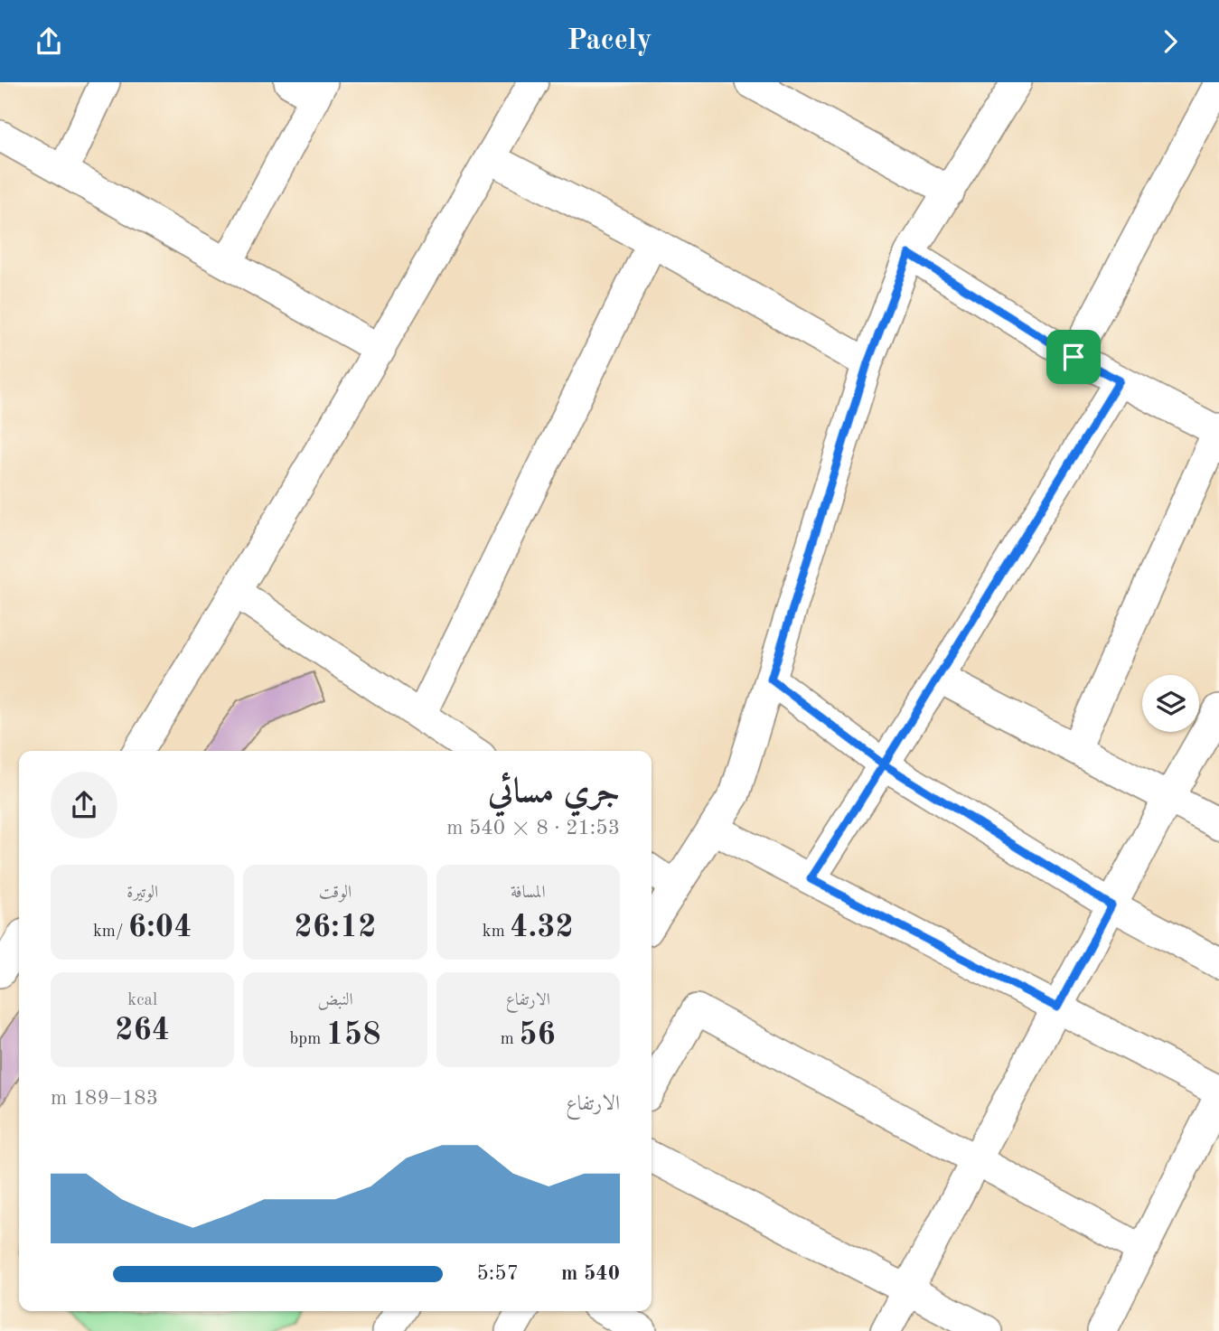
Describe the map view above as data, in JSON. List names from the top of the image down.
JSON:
{
  "page": {
    "header": "Pacely",
    "heading": ["جري مسائي", "21:53 · 8 × 540 m"],
    "stats": [
      ["المسافة", "4.32 km"],
      ["الوقت", "26:12"],
      ["الوتيرة", "6:04 /km"],
      ["الارتفاع", "56 m"],
      ["النبض", "158 bpm"],
      ["kcal", "264"]
    ],
    "chart": ["الارتفاع", "183–189 m"],
    "list": [
      {
        "name": "540 m",
        "note": "5:57"
      }
    ]
  }
}
